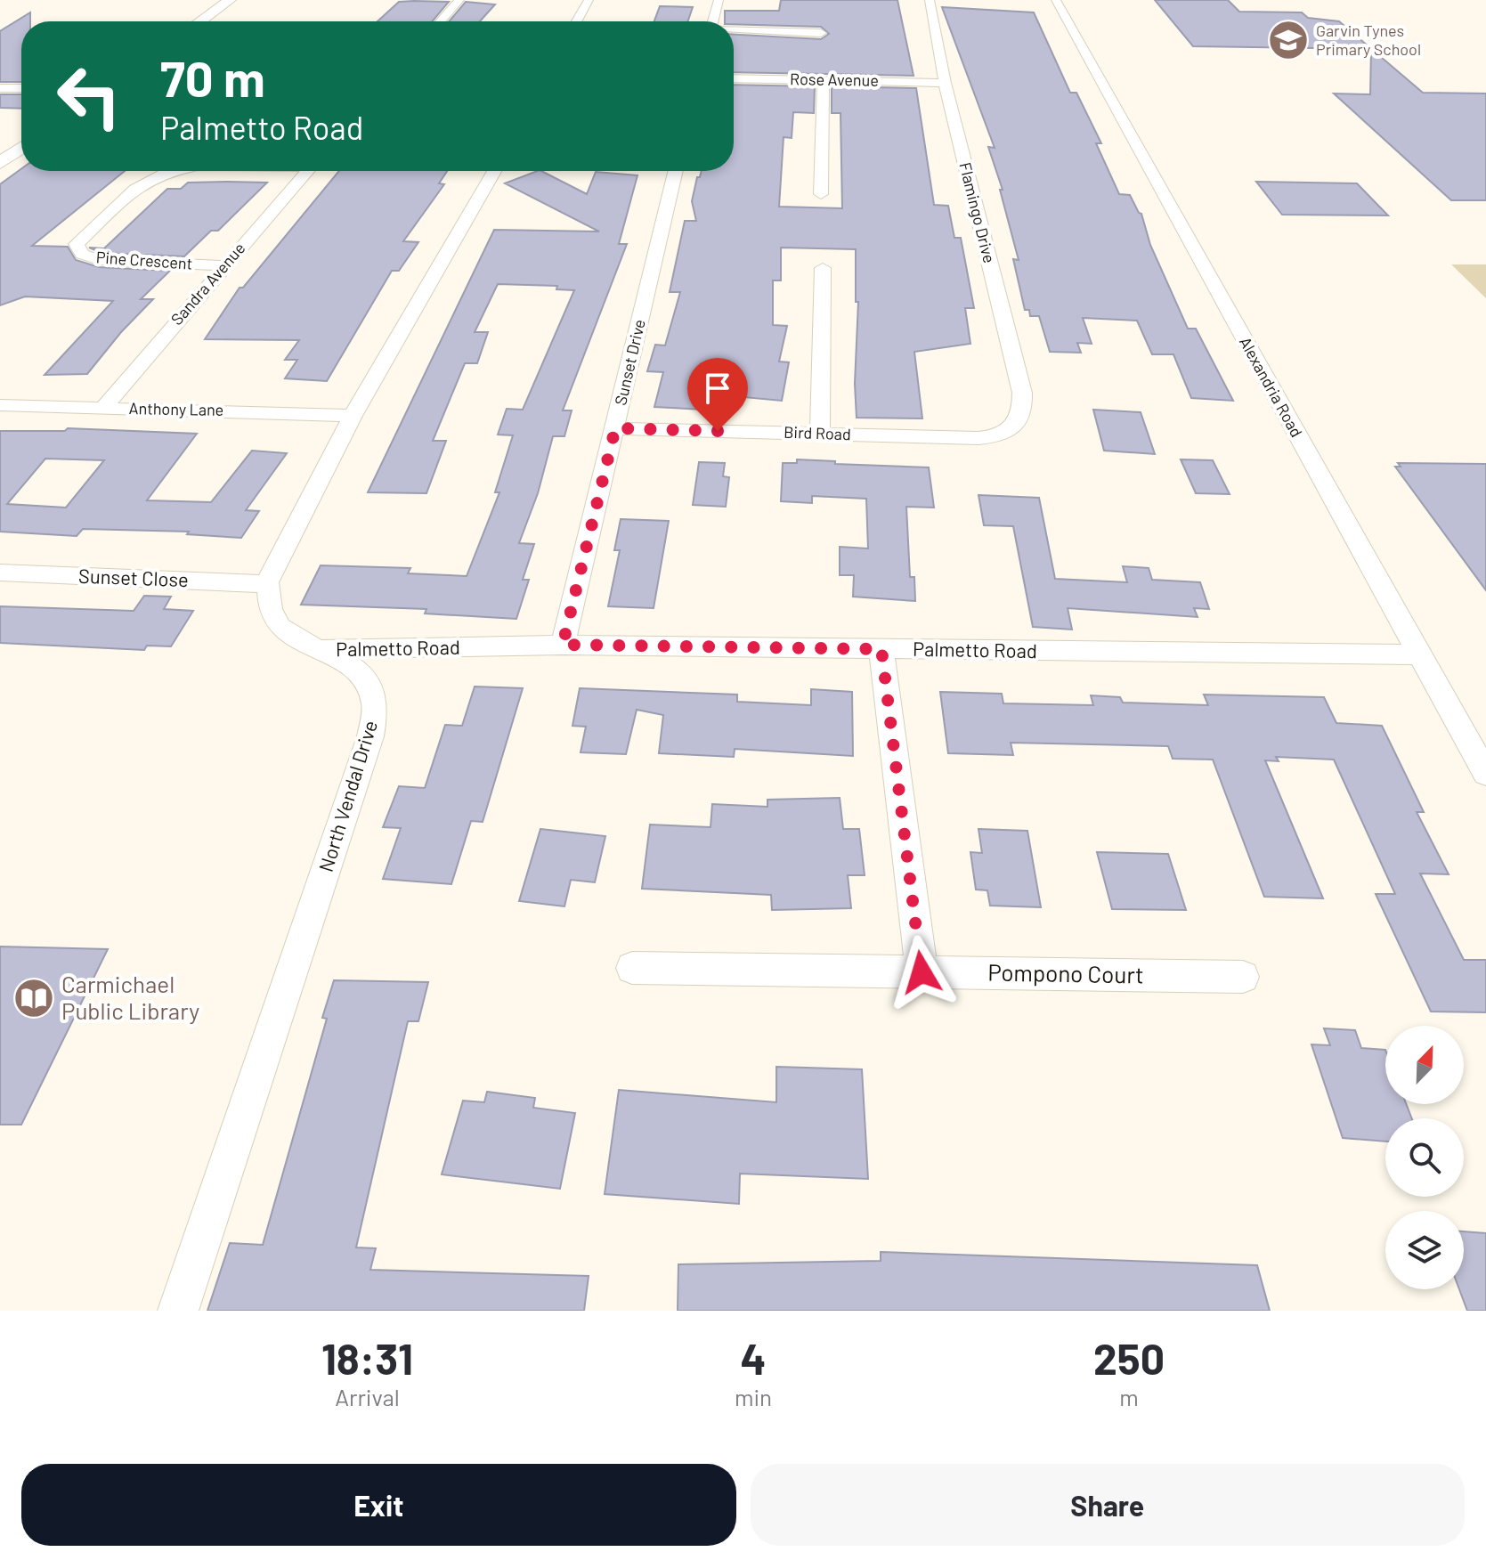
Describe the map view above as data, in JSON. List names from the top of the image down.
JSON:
{
  "streets": {
    "street": [
      "Rose Avenue",
      "Flamingo Drive",
      "Pine Crescent",
      "Sandra Avenue",
      "Sunset Drive",
      "Alexandria Road",
      "Anthony Lane",
      "Bird Road",
      "Sunset Close",
      "Palmetto Road",
      "North Vendal Drive",
      "Pompono Court"
    ]
  },
  "crossings": [
    ["Rose Avenue", "Flamingo Drive"],
    ["Flamingo Drive", "Bird Road"],
    ["Pine Crescent", "Sandra Avenue"],
    ["Sandra Avenue", "Anthony Lane"],
    ["Sunset Drive", "Bird Road"],
    ["Sunset Drive", "Palmetto Road"],
    ["Alexandria Road", "Palmetto Road"],
    ["Sunset Close", "North Vendal Drive"],
    ["Palmetto Road", "North Vendal Drive"]
  ],
  "places": {
    "school or university": ["Garvin Tynes Primary School"],
    "library": ["Carmichael Public Library"]
  },
  "north": "top right",
  "page": {
    "turn": ["70 m", "Palmetto Road"],
    "eta": [
      "18:31",
      "Arrival",
      "4",
      "min",
      "250",
      "m"
    ],
    "buttons": ["Exit", "Share"]
  }
}
